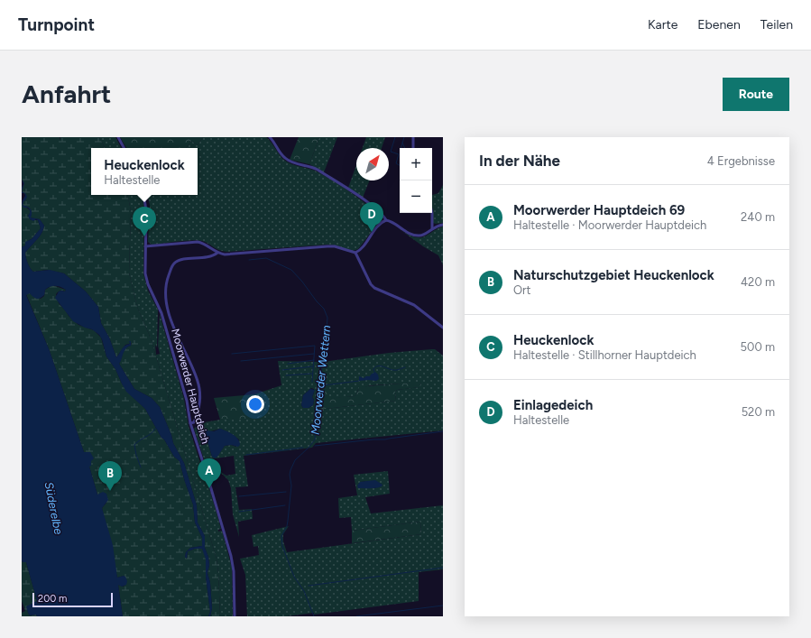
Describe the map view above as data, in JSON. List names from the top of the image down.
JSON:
{
  "streets": {
    "street": ["Moorwerder Hauptdeich"]
  },
  "water": ["Moorwerder Wettern", "Süderelbe"],
  "scale_bar": "200 m",
  "north": "top right",
  "page": {
    "header": "Turnpoint",
    "nav": ["Karte", "Ebenen", "Teilen"],
    "buttons": "Route",
    "title": "Anfahrt",
    "heading": ["In der Nähe", "4 Ergebnisse"],
    "map_buttons": ["+", "−"],
    "popup": ["Heuckenlock", "Haltestelle"],
    "list": [
      {
        "mark": "A",
        "name": "Moorwerder Hauptdeich 69",
        "note": "Haltestelle · Moorwerder Hauptdeich",
        "value": "240 m"
      },
      {
        "mark": "B",
        "name": "Naturschutzgebiet Heuckenlock",
        "note": "Ort",
        "value": "420 m"
      },
      {
        "mark": "C",
        "name": "Heuckenlock",
        "note": "Haltestelle · Stillhorner Hauptdeich",
        "value": "500 m"
      },
      {
        "mark": "D",
        "name": "Einlagedeich",
        "note": "Haltestelle",
        "value": "520 m"
      }
    ],
    "pins": [
      "D",
      "C",
      "A",
      "B"
    ],
    "scale": "200 m"
  }
}
